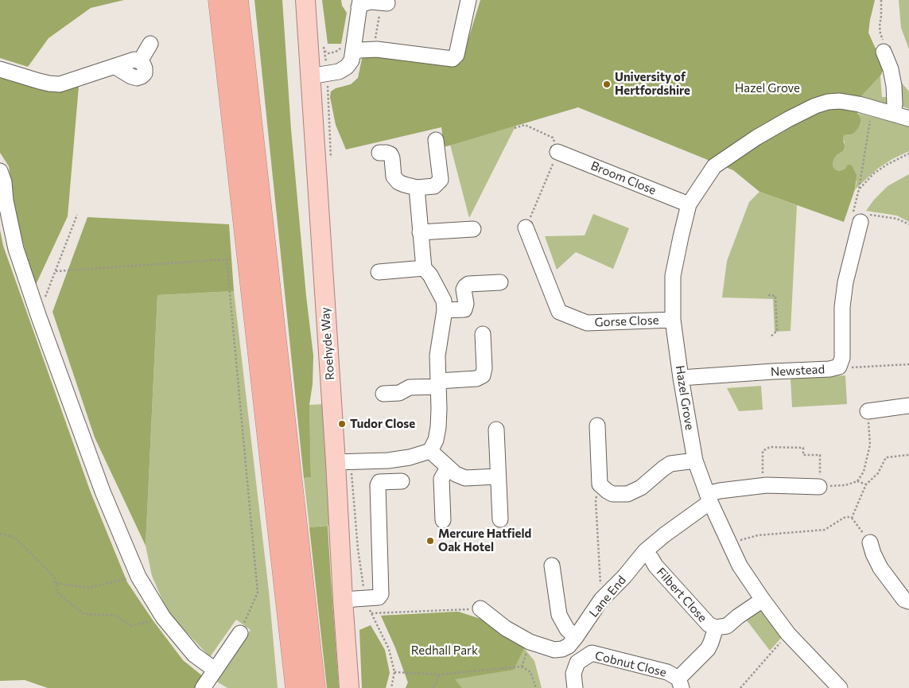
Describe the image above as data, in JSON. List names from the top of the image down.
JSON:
{
  "streets": {
    "main road": ["Roehyde Way"],
    "street": [
      "Broom Close",
      "Gorse Close",
      "Newstead",
      "Hazel Grove",
      "Filbert Close",
      "Lane End",
      "Cobnut Close"
    ]
  },
  "crossings": [
    ["Broom Close", "Hazel Grove"],
    ["Gorse Close", "Hazel Grove"],
    ["Newstead", "Hazel Grove"],
    ["Hazel Grove", "Filbert Close"],
    ["Hazel Grove", "Lane End"],
    ["Filbert Close", "Cobnut Close"]
  ],
  "parks": ["Hazel Grove", "Redhall Park"],
  "places": ["University of Hertfordshire", "Tudor Close", "Mercure Hatfield Oak Hotel"]
}
